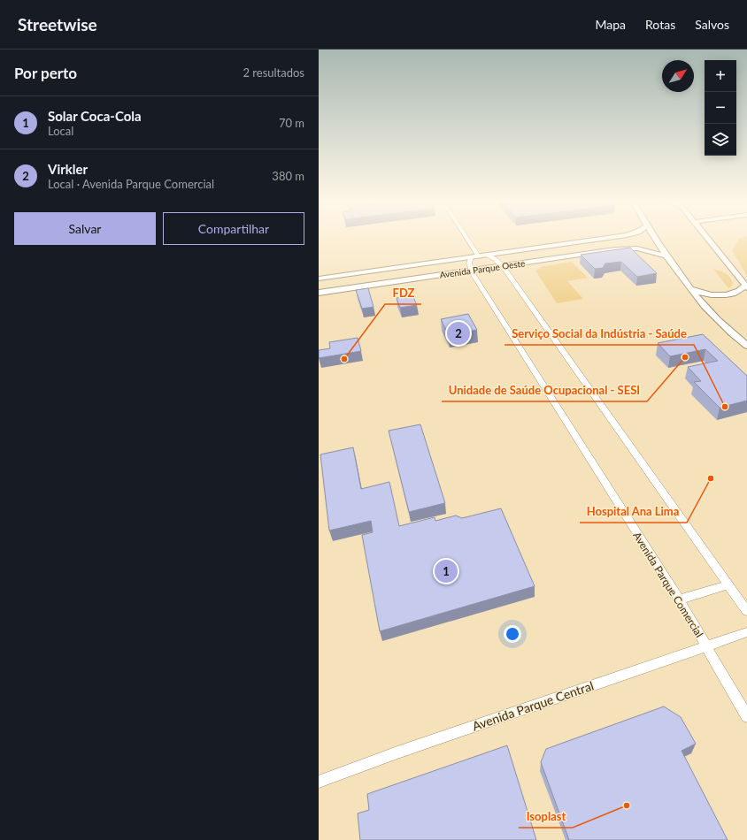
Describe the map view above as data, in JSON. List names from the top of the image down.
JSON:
{
  "streets": {
    "street": ["Avenida Parque Oeste", "Avenida Parque Comercial", "Avenida Parque Central"]
  },
  "crossings": [
    ["Avenida Parque Oeste", "Avenida Parque Comercial"],
    ["Avenida Parque Comercial", "Avenida Parque Central"]
  ],
  "places": [
    "Unidade de Saúde Ocupacional - SESI",
    "FDZ",
    "Serviço Social da Indústria - Saúde",
    "Hospital Ana Lima",
    "Isoplast"
  ],
  "north": "top right",
  "page": {
    "header": "Streetwise",
    "nav": ["Mapa", "Rotas", "Salvos"],
    "heading": ["Por perto", "2 resultados"],
    "map_buttons": ["+", "−"],
    "list": [
      {
        "mark": "1",
        "name": "Solar Coca-Cola",
        "note": "Local",
        "value": "70 m"
      },
      {
        "mark": "2",
        "name": "Virkler",
        "note": "Local · Avenida Parque Comercial",
        "value": "380 m"
      }
    ],
    "buttons": ["Salvar", "Compartilhar"],
    "pins": ["2", "1"]
  }
}
